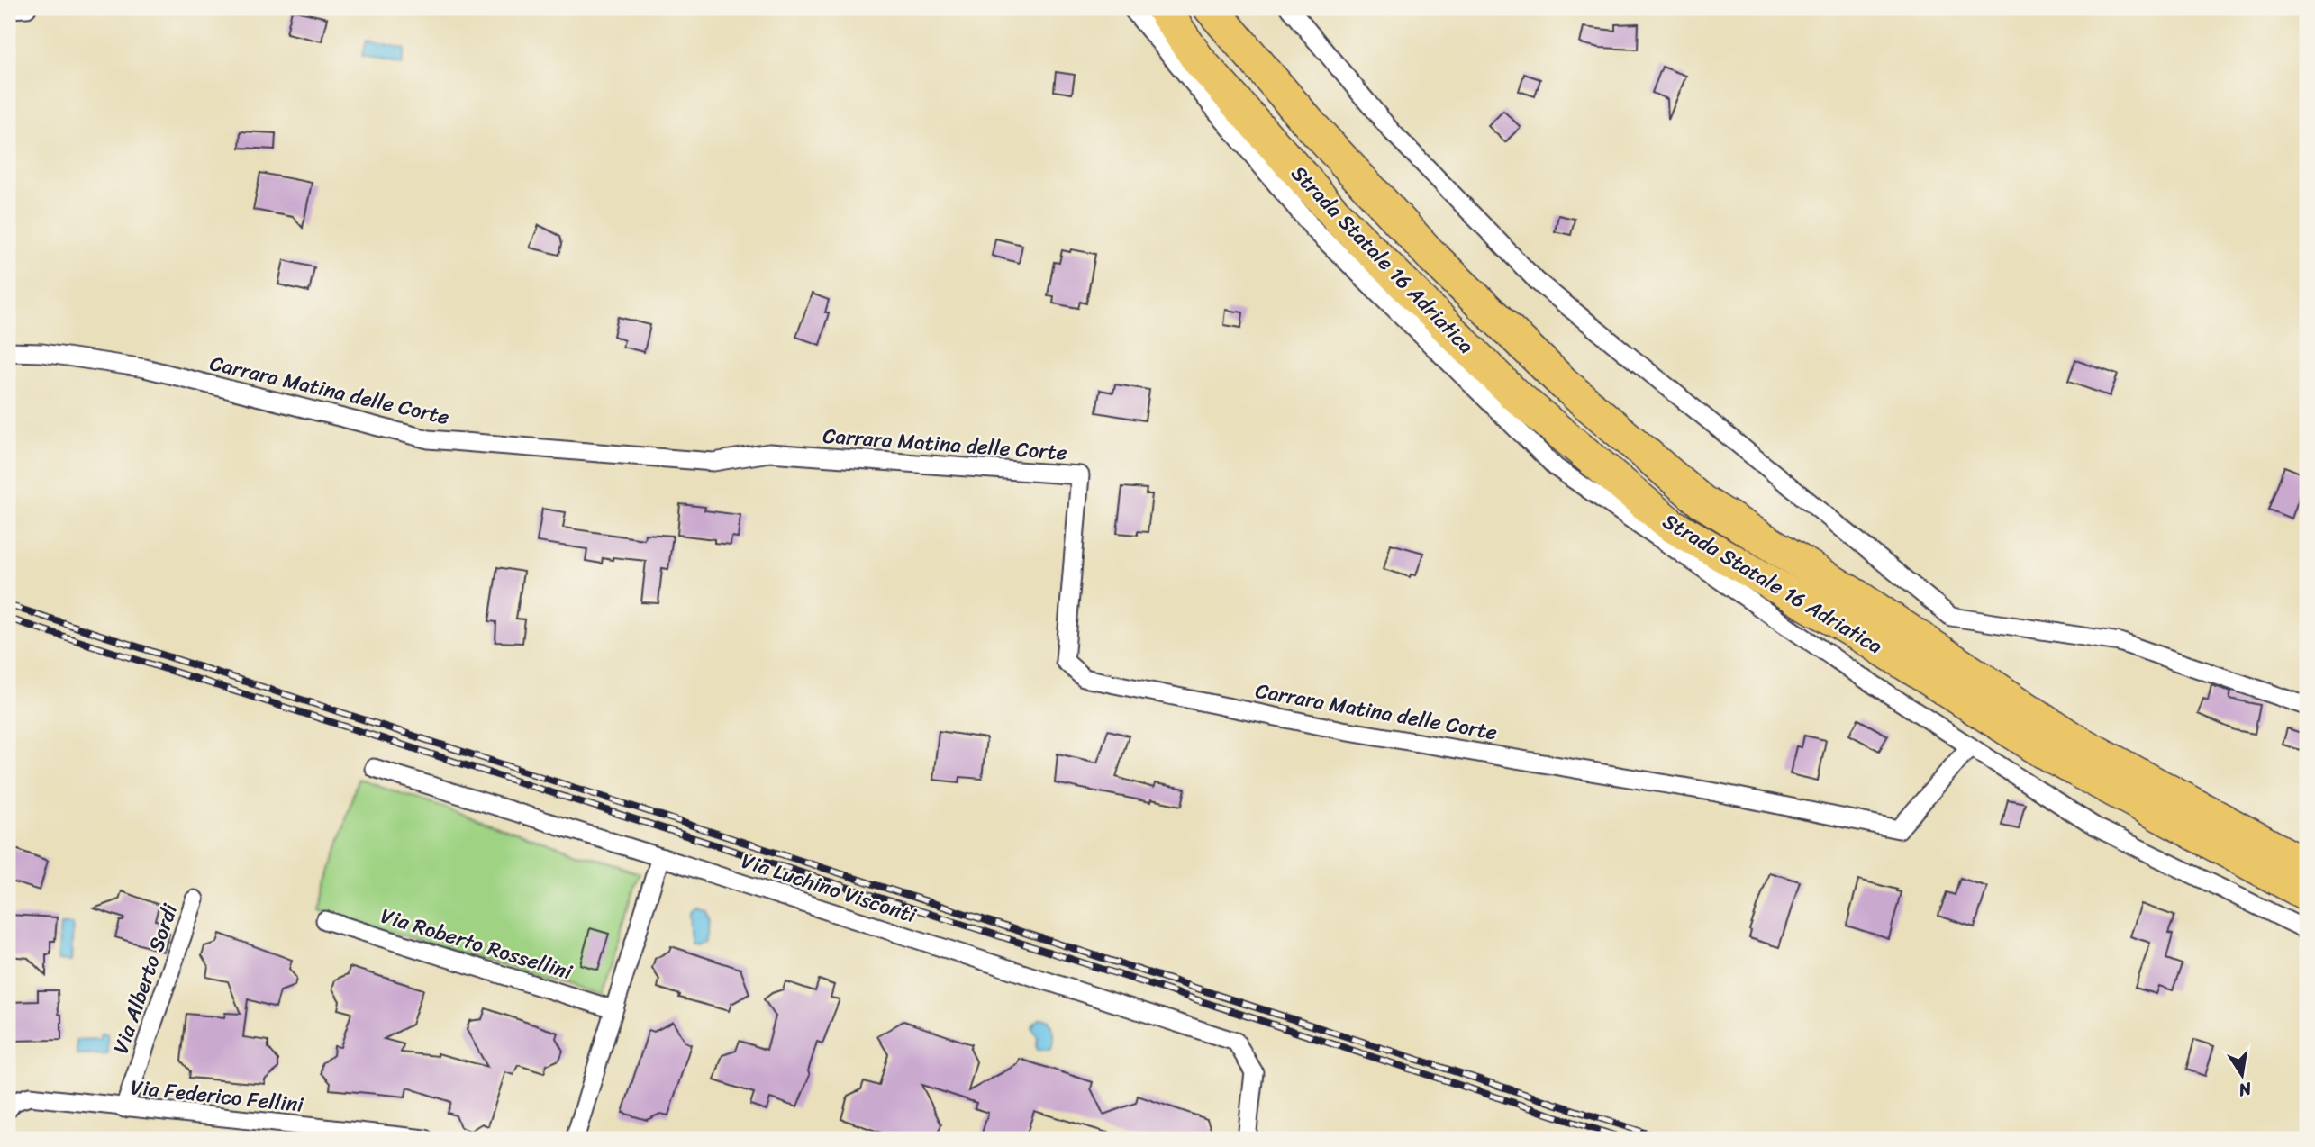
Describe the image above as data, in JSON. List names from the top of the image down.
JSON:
{
  "streets": {
    "highway": ["Strada Statale 16 Adriatica"],
    "street": [
      "Carrara Matina delle Corte",
      "Via Luchino Visconti",
      "Via Roberto Rossellini",
      "Via Alberto Sordi",
      "Via Federico Fellini"
    ]
  },
  "crossings": [
    ["Via Alberto Sordi", "Via Federico Fellini"]
  ],
  "north": "bottom"
}
